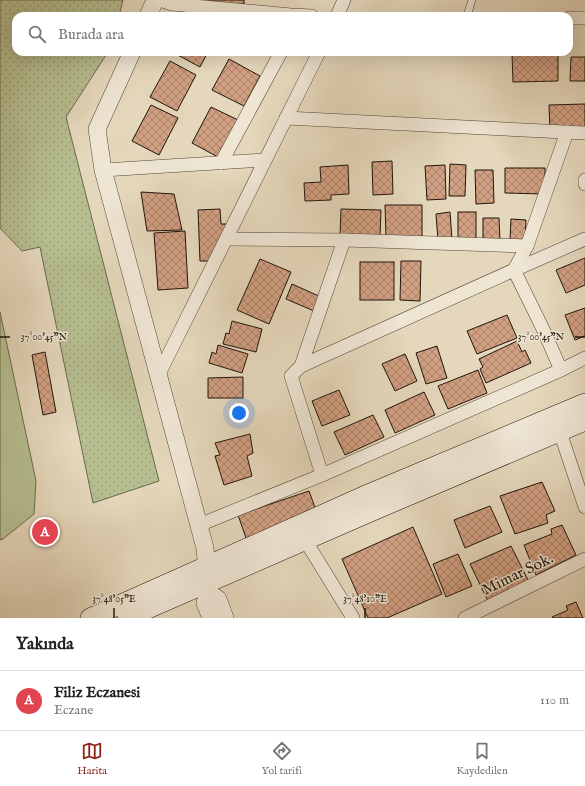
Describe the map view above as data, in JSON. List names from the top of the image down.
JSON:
{
  "streets": {
    "street": ["Mimar Sok."]
  },
  "page": {
    "search": "Burada ara",
    "pins": "A",
    "heading": "Yakında",
    "list": [
      {
        "mark": "A",
        "name": "Filiz Eczanesi",
        "note": "Eczane",
        "value": "110 m"
      }
    ],
    "nav": ["Harita", "Yol tarifi", "Kaydedilen"]
  },
  "coordinates": ["37°00'45\"N", "37°48'05\"E", "37°48'10\"E"]
}
